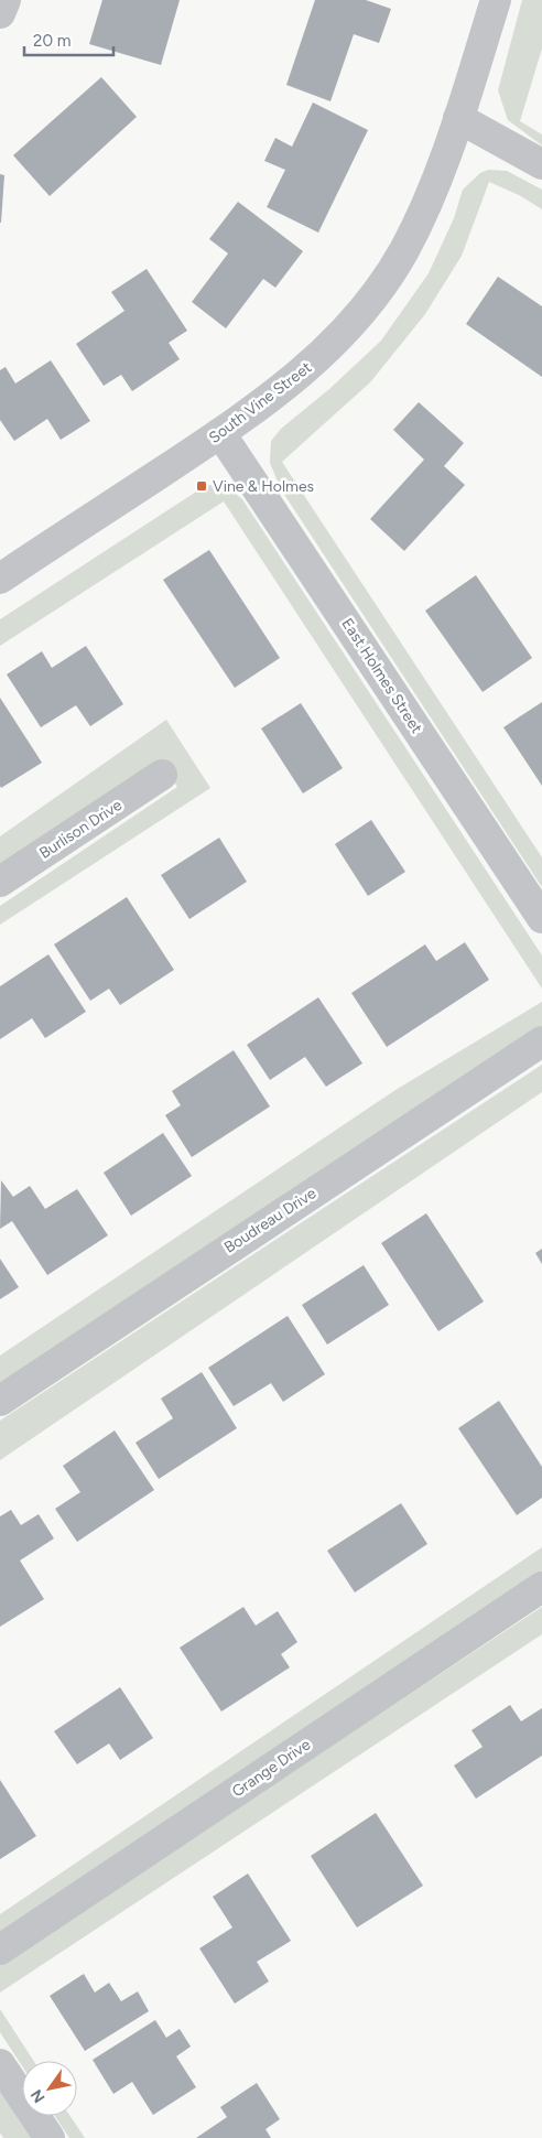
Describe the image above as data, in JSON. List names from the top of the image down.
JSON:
{
  "streets": {
    "street": [
      "South Vine Street",
      "East Holmes Street",
      "Burlison Drive",
      "Boudreau Drive",
      "Grange Drive"
    ]
  },
  "crossings": [
    ["South Vine Street", "East Holmes Street"]
  ],
  "places": {
    "transit": ["Vine & Holmes"]
  },
  "scale_bar": "20 m",
  "north": "bottom left"
}
